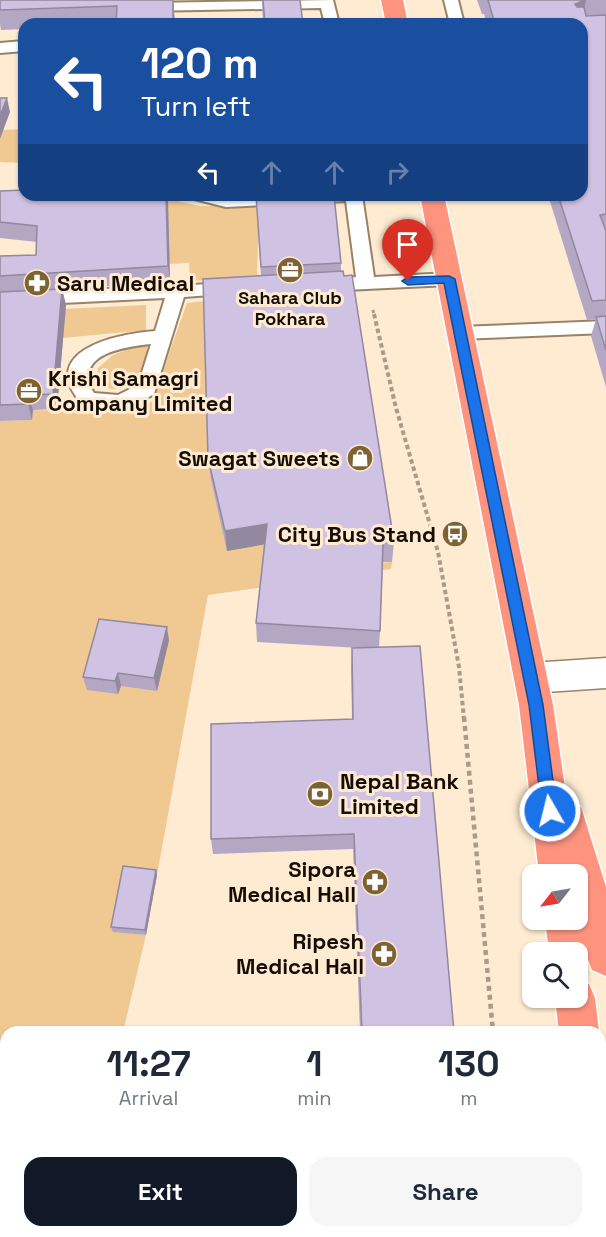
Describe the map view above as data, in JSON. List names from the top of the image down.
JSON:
{
  "places": {
    "office": ["Sahara Club Pokhara", "Krishi Samagri Company Limited"],
    "pharmacy": ["Saru Medical", "Sipora Medical Hall", "Ripesh Medical Hall"],
    "shop": ["Swagat Sweets"],
    "bus stop": ["City Bus Stand"],
    "bank": ["Nepal Bank Limited"]
  },
  "north": "bottom left",
  "page": {
    "turn": ["120 m", "Turn left"],
    "eta": [
      "11:27",
      "Arrival",
      "1",
      "min",
      "130",
      "m"
    ],
    "buttons": ["Exit", "Share"]
  }
}
